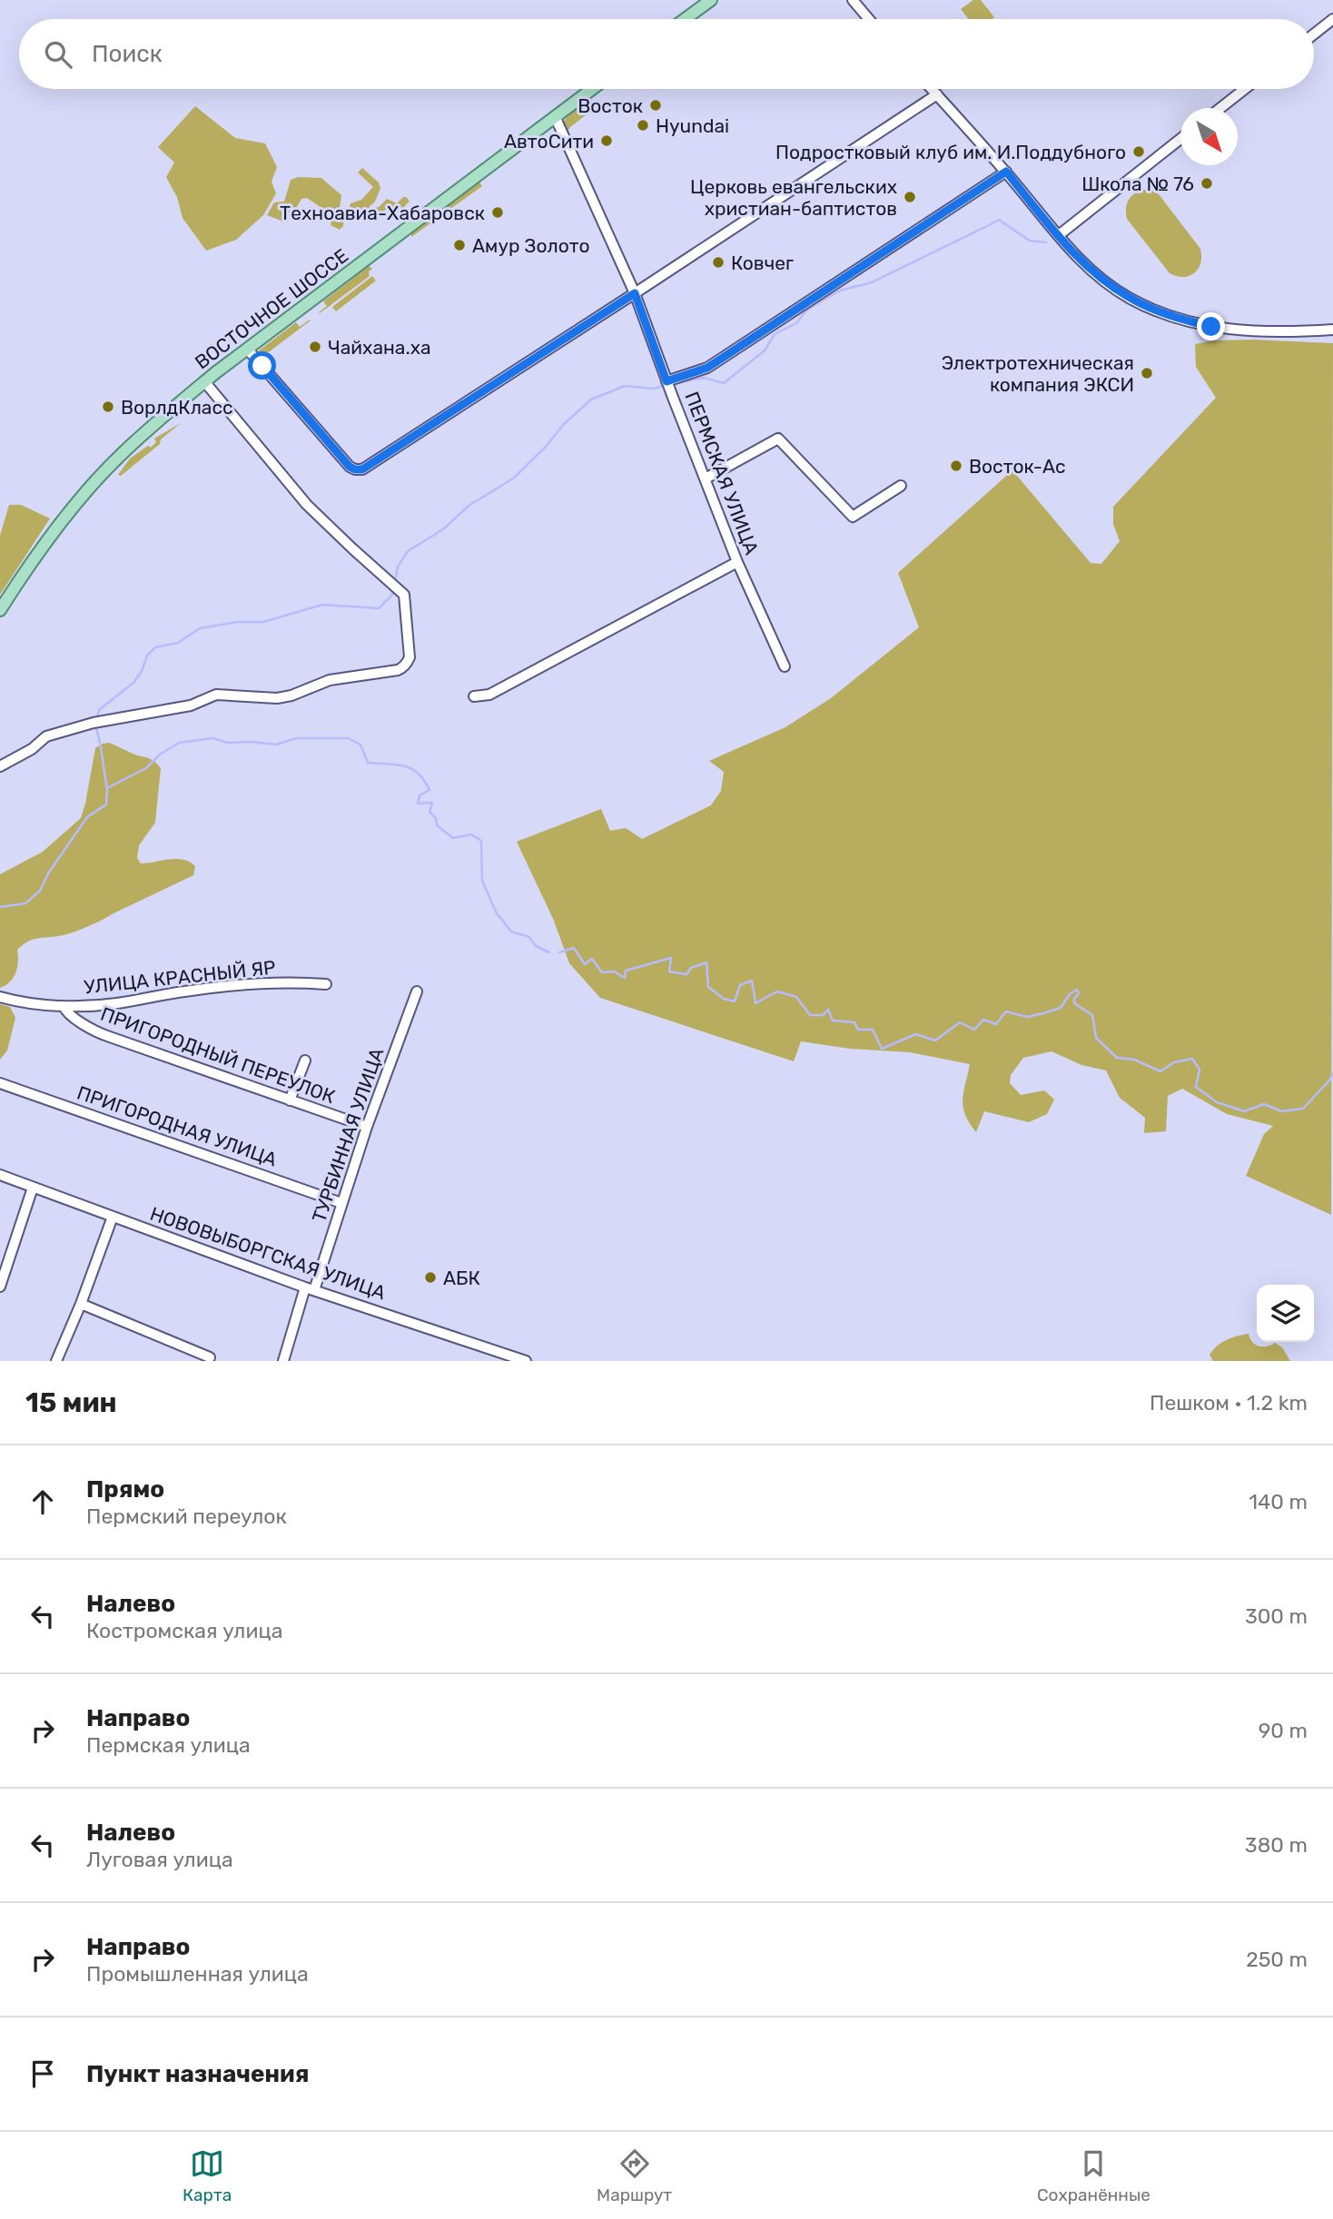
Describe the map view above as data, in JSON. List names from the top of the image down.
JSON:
{
  "streets": {
    "main road": ["ВОСТОЧНОЕ ШОССЕ"],
    "street": [
      "ПЕРМСКАЯ УЛИЦА",
      "УЛИЦА КРАСНЫЙ ЯР",
      "ПРИГОРОДНЫЙ ПЕРЕУЛОК",
      "ПРИГОРОДНАЯ УЛИЦА",
      "ТУРБИННАЯ УЛИЦА",
      "НОВОВЫБОРГСКАЯ УЛИЦА"
    ]
  },
  "crossings": [
    ["ВОСТОЧНОЕ ШОССЕ", "ПЕРМСКАЯ УЛИЦА"],
    ["УЛИЦА КРАСНЫЙ ЯР", "ПРИГОРОДНЫЙ ПЕРЕУЛОК"],
    ["ПРИГОРОДНЫЙ ПЕРЕУЛОК", "ТУРБИННАЯ УЛИЦА"],
    ["ПРИГОРОДНАЯ УЛИЦА", "ТУРБИННАЯ УЛИЦА"],
    ["ТУРБИННАЯ УЛИЦА", "НОВОВЫБОРГСКАЯ УЛИЦА"]
  ],
  "places": [
    "Восток",
    "Hyundai",
    "АвтоСити",
    "Подростковый клуб им. И.Поддубного",
    "Школа № 76",
    "Церковь евангельских христиан-баптистов",
    "Техноавиа-Хабаровск",
    "Амур Золото",
    "Ковчег",
    "Чайхана.ха",
    "Электротехническая компания ЭКСИ",
    "ВорлдКласс",
    "Восток-Ас",
    "АБК"
  ],
  "north": "bottom right",
  "page": {
    "search": "Поиск",
    "heading": ["15 мин", "Пешком · 1.2 km"],
    "list": [
      ["Прямо", "Пермский переулок", "140 m"],
      ["Налево", "Костромская улица", "300 m"],
      ["Направо", "Пермская улица", "90 m"],
      ["Налево", "Луговая улица", "380 m"],
      ["Направо", "Промышленная улица", "250 m"],
      "Пункт назначения"
    ],
    "nav": ["Карта", "Маршрут", "Сохранённые"]
  }
}
